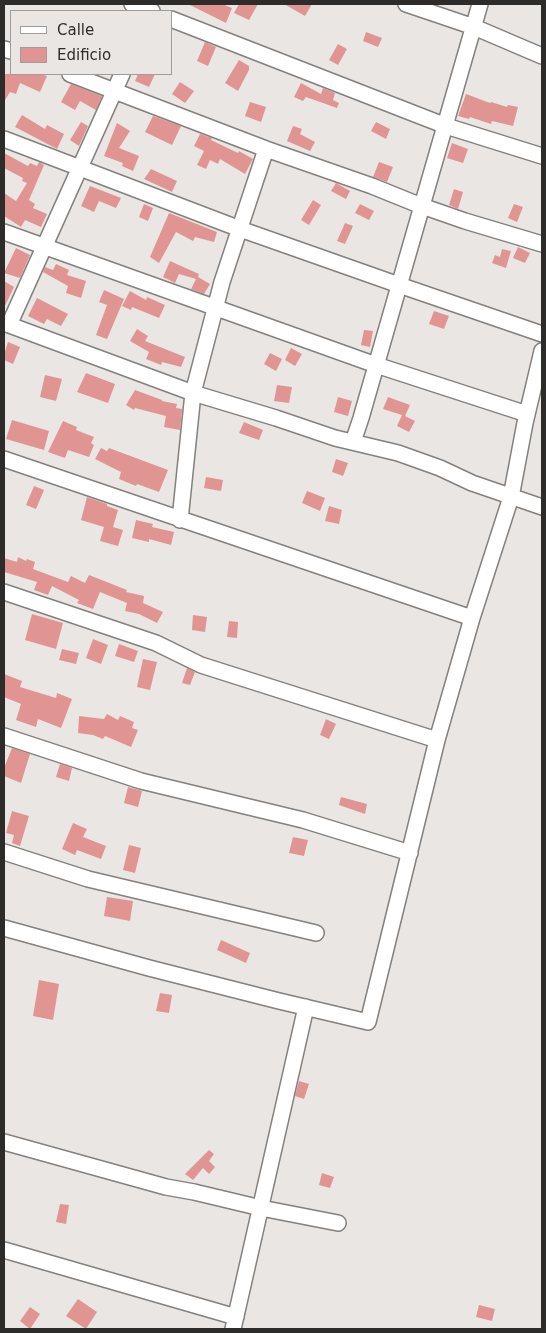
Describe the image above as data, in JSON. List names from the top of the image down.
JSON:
{
  "legend": ["Calle", "Edificio"]
}
